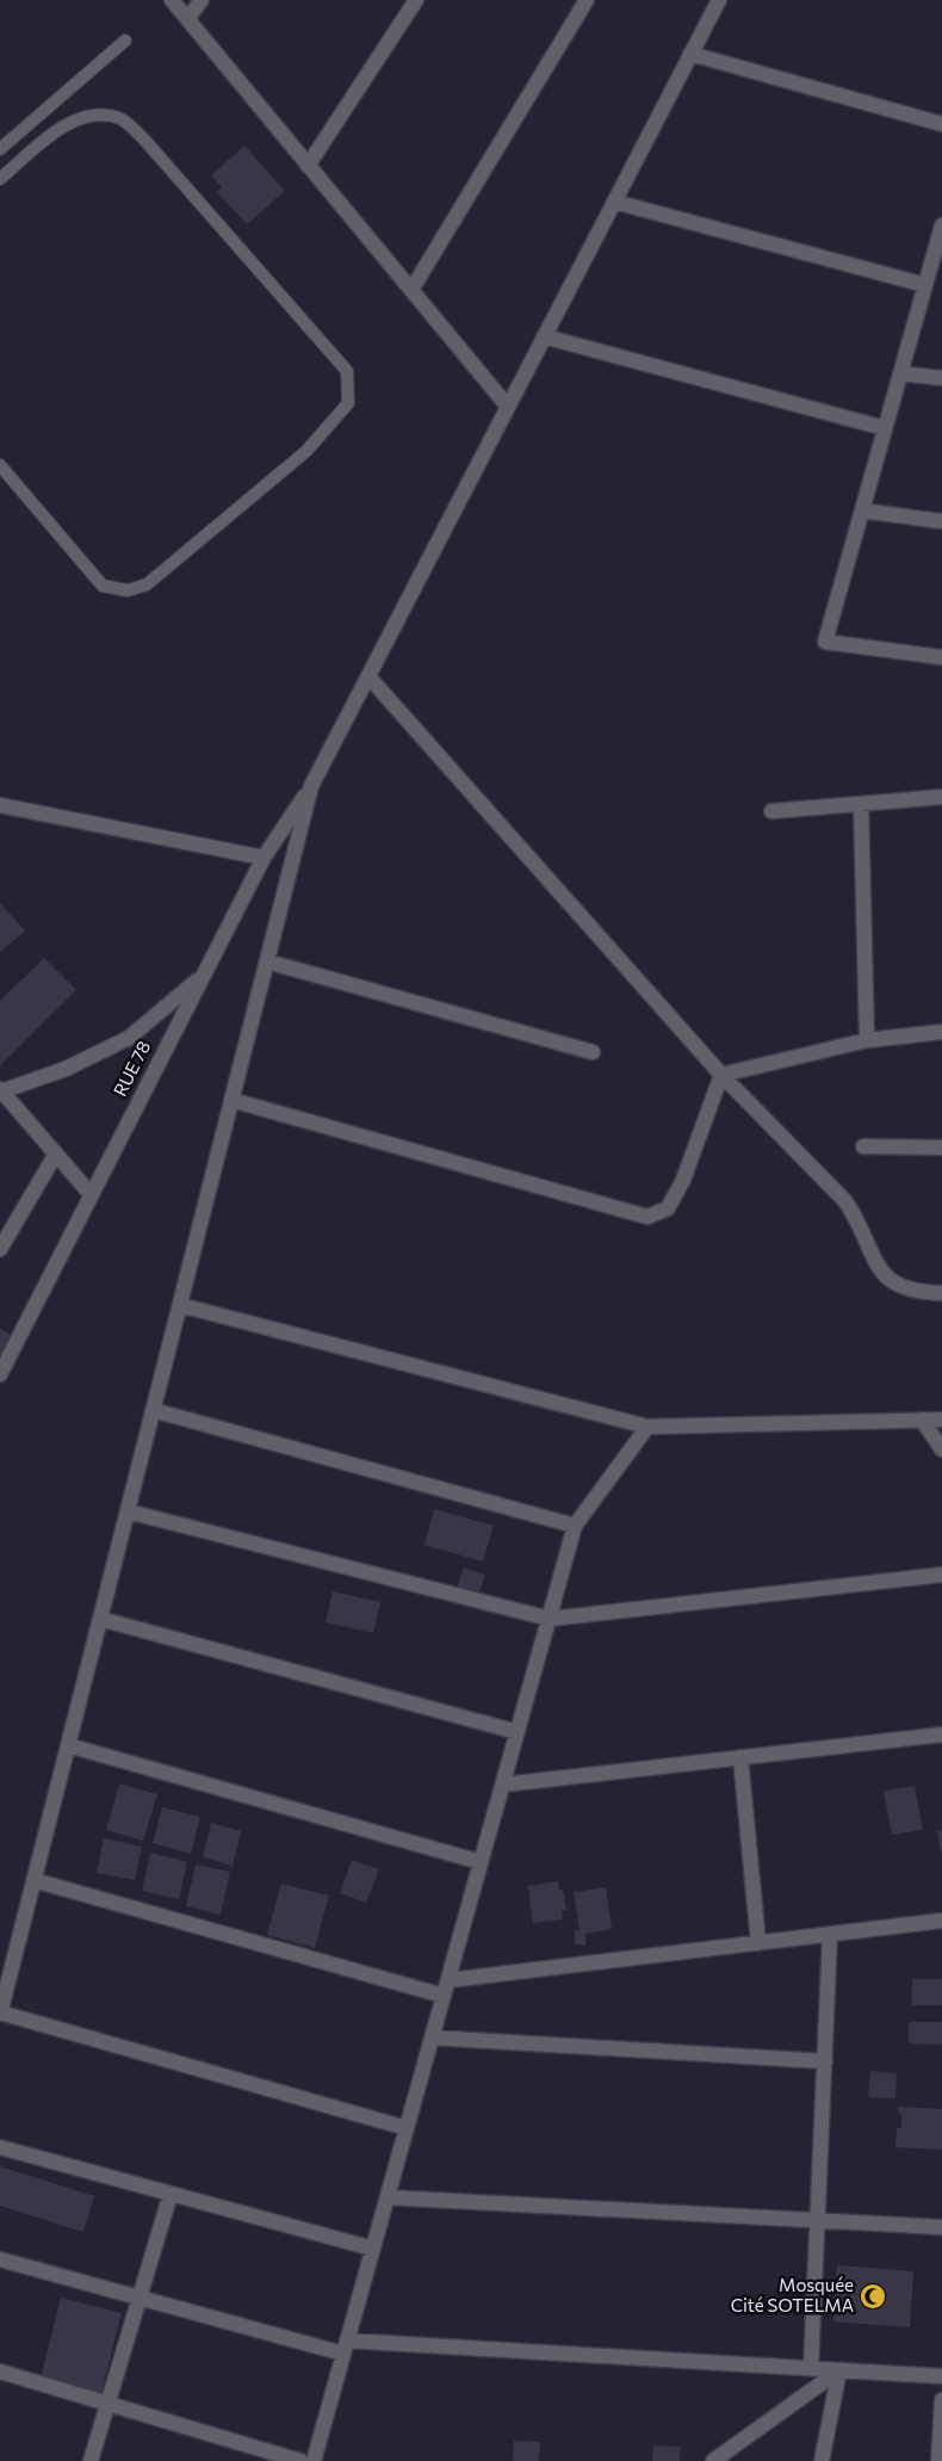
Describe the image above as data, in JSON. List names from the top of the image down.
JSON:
{
  "streets": {
    "street": ["RUE 78"]
  },
  "places": {
    "mosque": ["Mosquée Cité SOTELMA"]
  }
}
